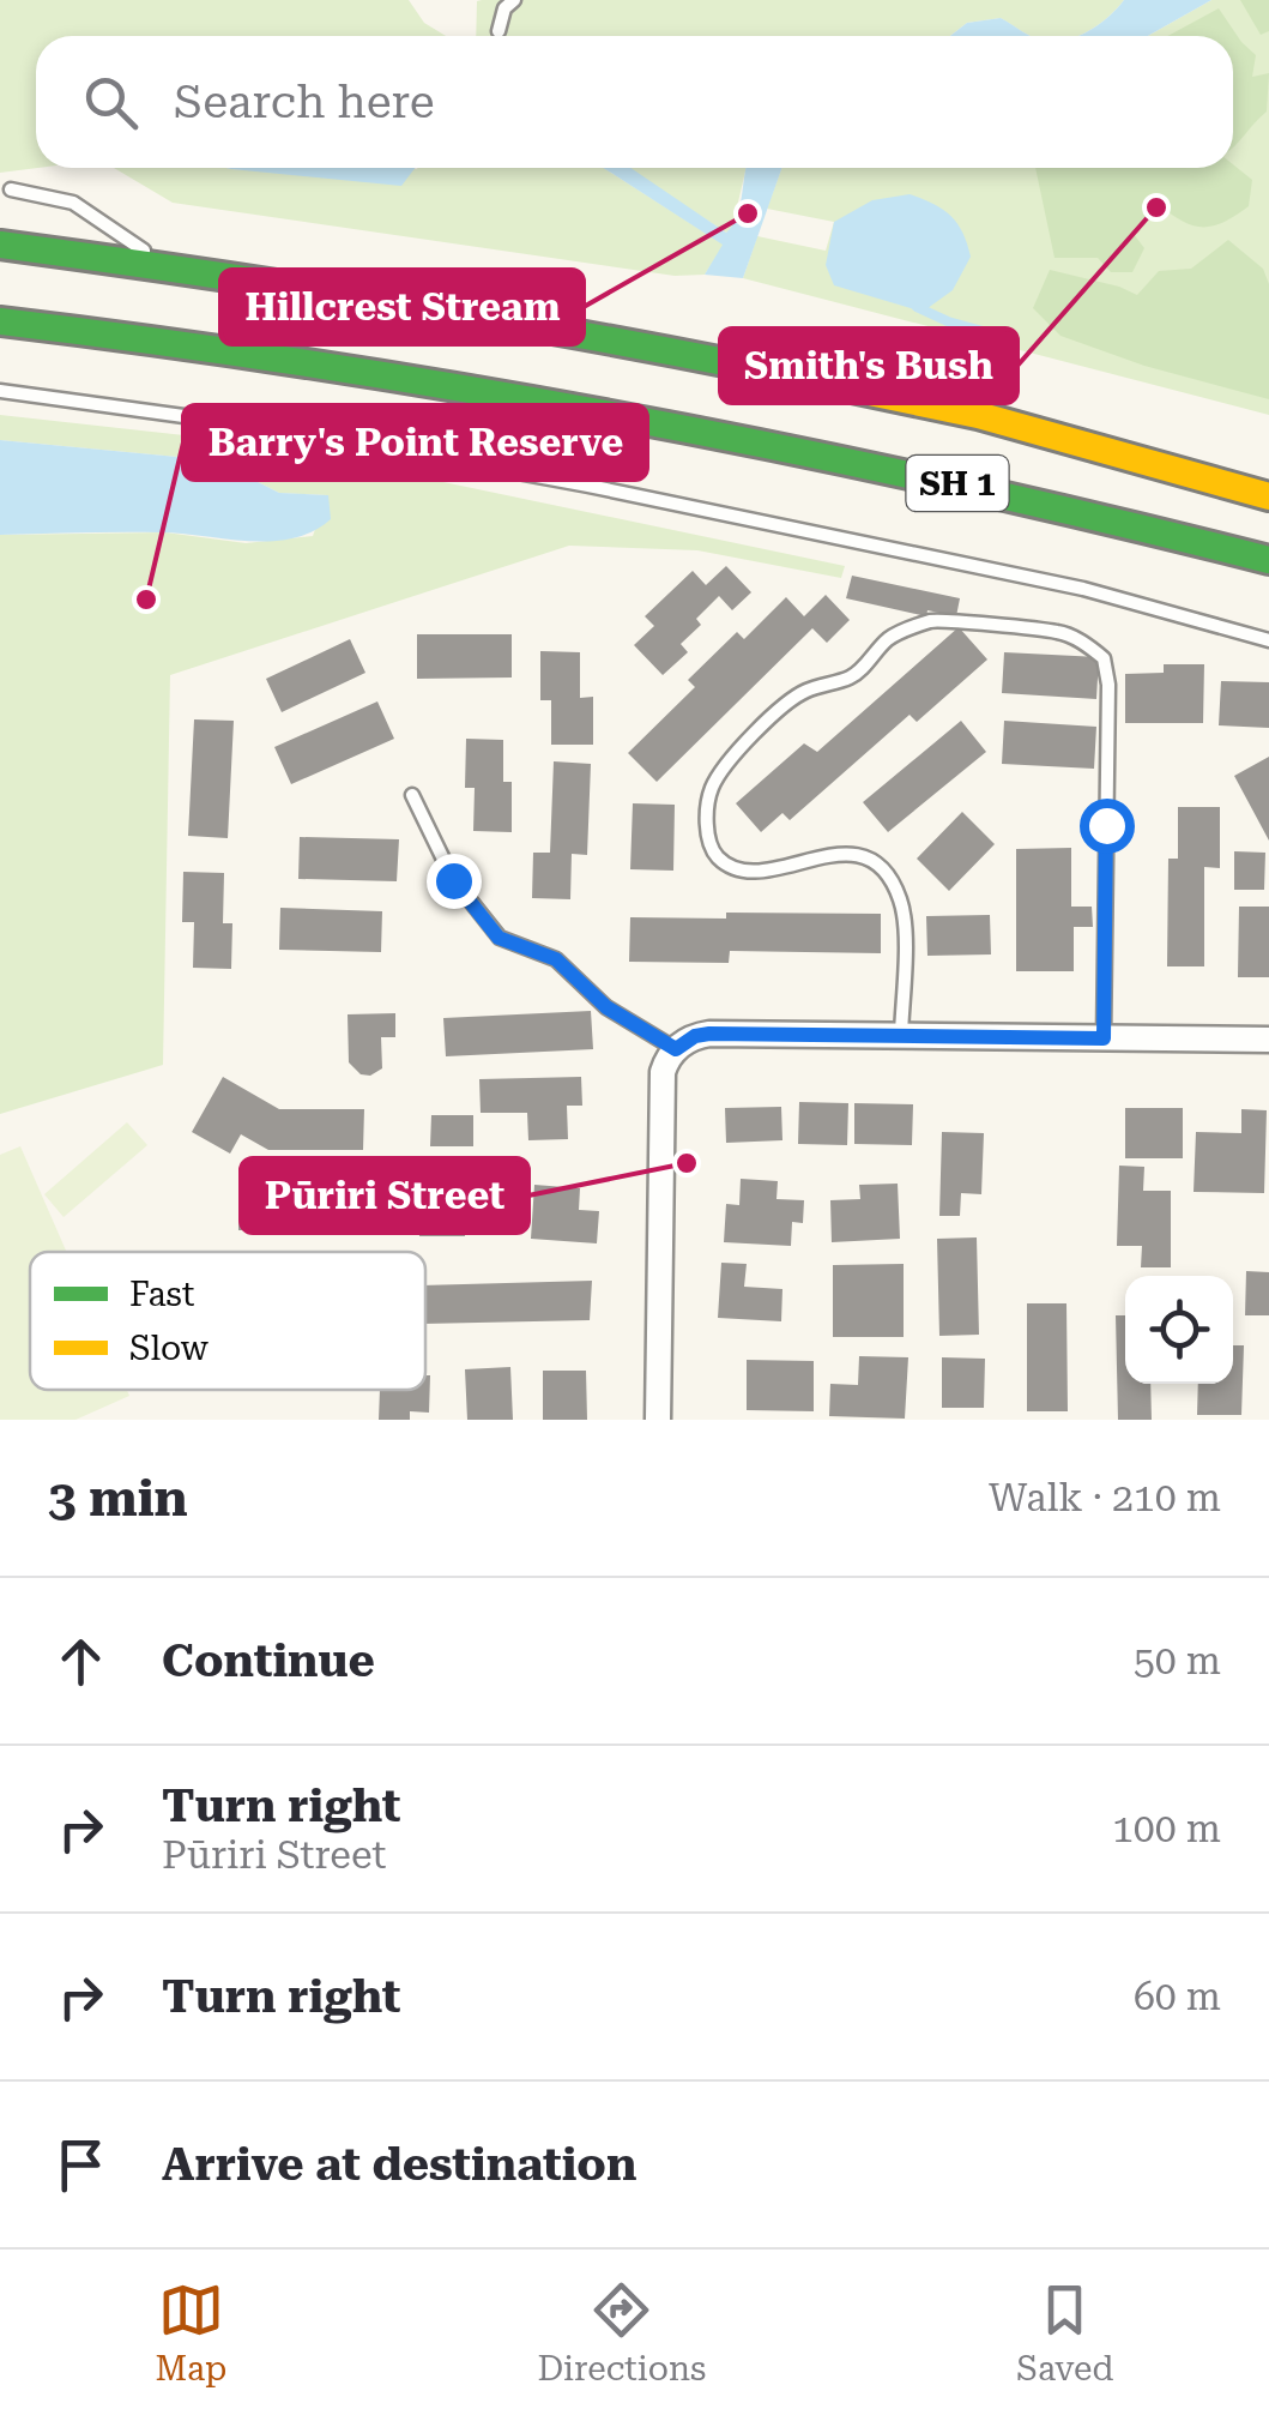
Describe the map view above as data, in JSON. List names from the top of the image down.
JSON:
{
  "streets": {
    "highway": ["SH 1"]
  },
  "places": [
    "Smith's Bush",
    "Hillcrest Stream",
    "Barry's Point Reserve",
    "Pūriri Street"
  ],
  "legend": ["Fast", "Slow"],
  "page": {
    "search": "Search here",
    "heading": ["3 min", "Walk · 210 m"],
    "list": [
      ["Continue", "50 m"],
      ["Turn right", "Pūriri Street", "100 m"],
      ["Turn right", "60 m"],
      "Arrive at destination"
    ],
    "nav": ["Map", "Directions", "Saved"]
  }
}
